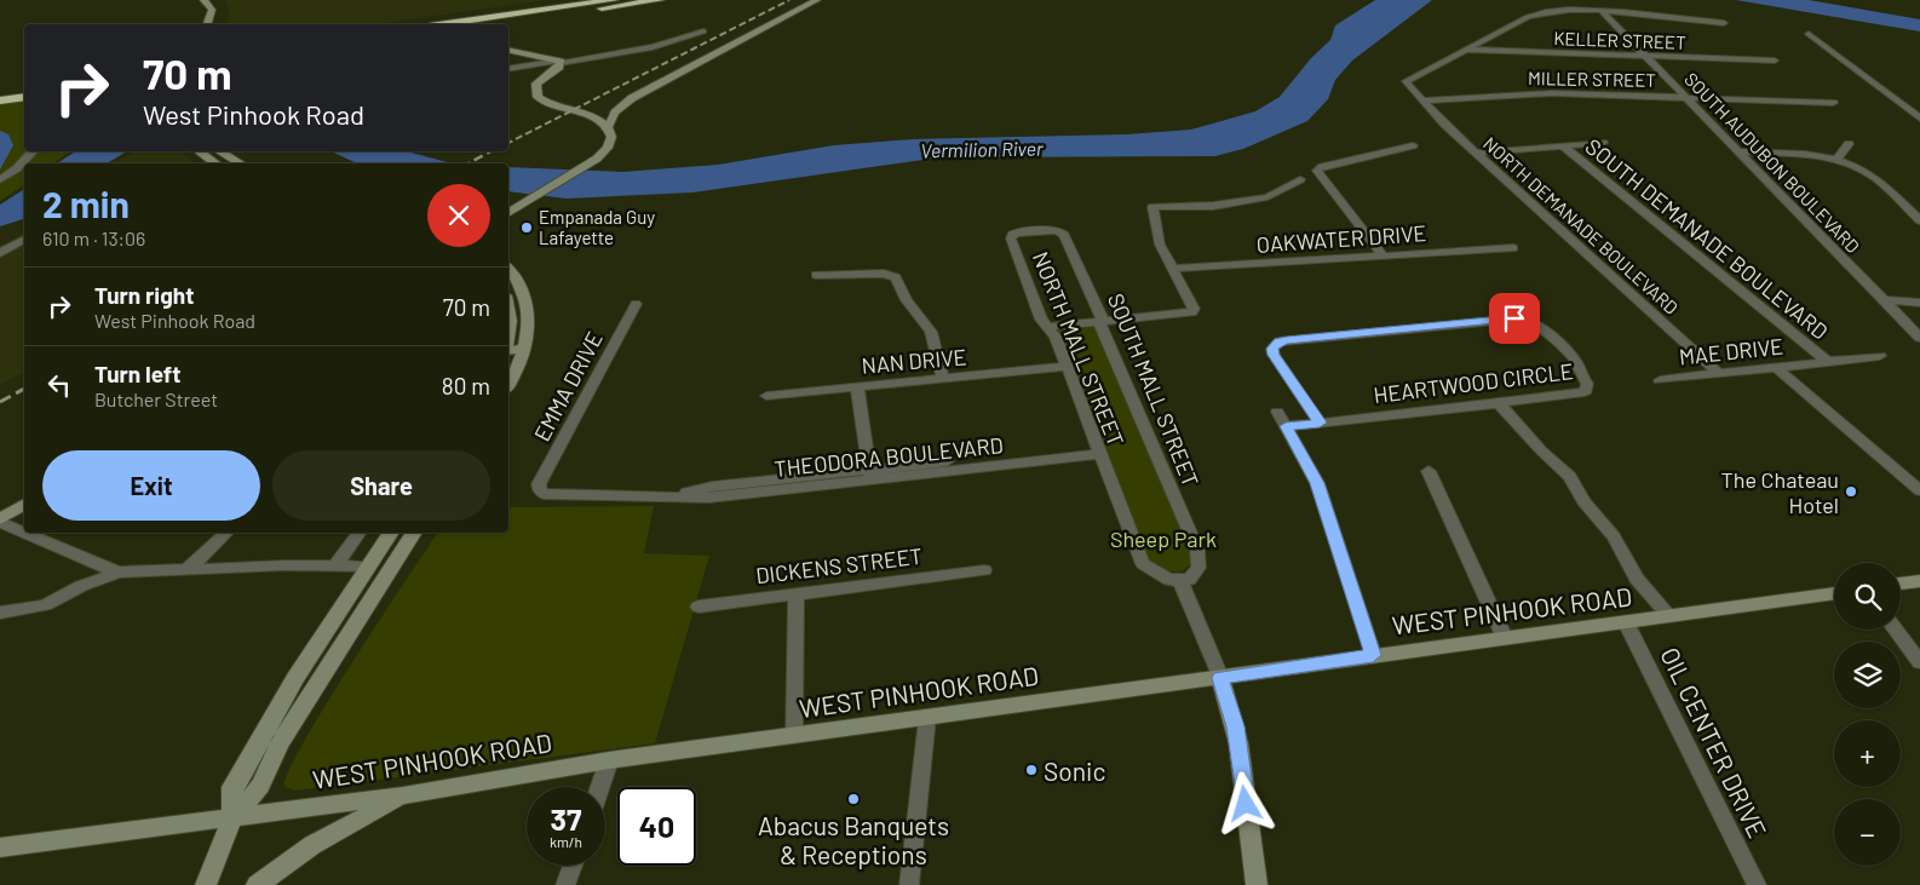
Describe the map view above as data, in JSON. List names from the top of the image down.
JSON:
{
  "streets": {
    "main road": ["WEST PINHOOK ROAD"],
    "street": [
      "KELLER STREET",
      "MILLER STREET",
      "SOUTH AUDUBON BOULEVARD",
      "NORTH DEMANADE BOULEVARD",
      "OAKWATER DRIVE",
      "SOUTH DEMANADE BOULEVARD",
      "NORTH MALL STREET",
      "MAE DRIVE",
      "NAN DRIVE",
      "HEARTWOOD CIRCLE",
      "EMMA DRIVE",
      "SOUTH MALL STREET",
      "THEODORA BOULEVARD",
      "DICKENS STREET",
      "OIL CENTER DRIVE"
    ]
  },
  "crossings": [
    ["KELLER STREET", "SOUTH AUDUBON BOULEVARD"],
    ["KELLER STREET", "NORTH DEMANADE BOULEVARD"],
    ["MILLER STREET", "SOUTH AUDUBON BOULEVARD"],
    ["MILLER STREET", "NORTH DEMANADE BOULEVARD"],
    ["NORTH DEMANADE BOULEVARD", "MAE DRIVE"],
    ["SOUTH DEMANADE BOULEVARD", "MAE DRIVE"],
    ["NORTH MALL STREET", "NAN DRIVE"],
    ["NORTH MALL STREET", "SOUTH MALL STREET"],
    ["NORTH MALL STREET", "THEODORA BOULEVARD"],
    ["EMMA DRIVE", "THEODORA BOULEVARD"],
    ["WEST PINHOOK ROAD", "OIL CENTER DRIVE"]
  ],
  "water": ["Vermilion River"],
  "parks": ["Sheep Park"],
  "places": [
    "Empanada Guy Lafayette",
    "The Chateau Hotel",
    "Sonic",
    "Abacus Banquets & Receptions"
  ],
  "page": {
    "turn": ["70 m", "West Pinhook Road"],
    "heading": ["2 min", "610 m · 13:06"],
    "list": [
      {
        "name": "Turn right",
        "note": "West Pinhook Road",
        "value": "70 m"
      },
      {
        "name": "Turn left",
        "note": "Butcher Street",
        "value": "80 m"
      }
    ],
    "buttons": ["Exit", "Share"],
    "map_buttons": ["+", "−"],
    "speed": "37 km/h",
    "limit": "40"
  }
}
